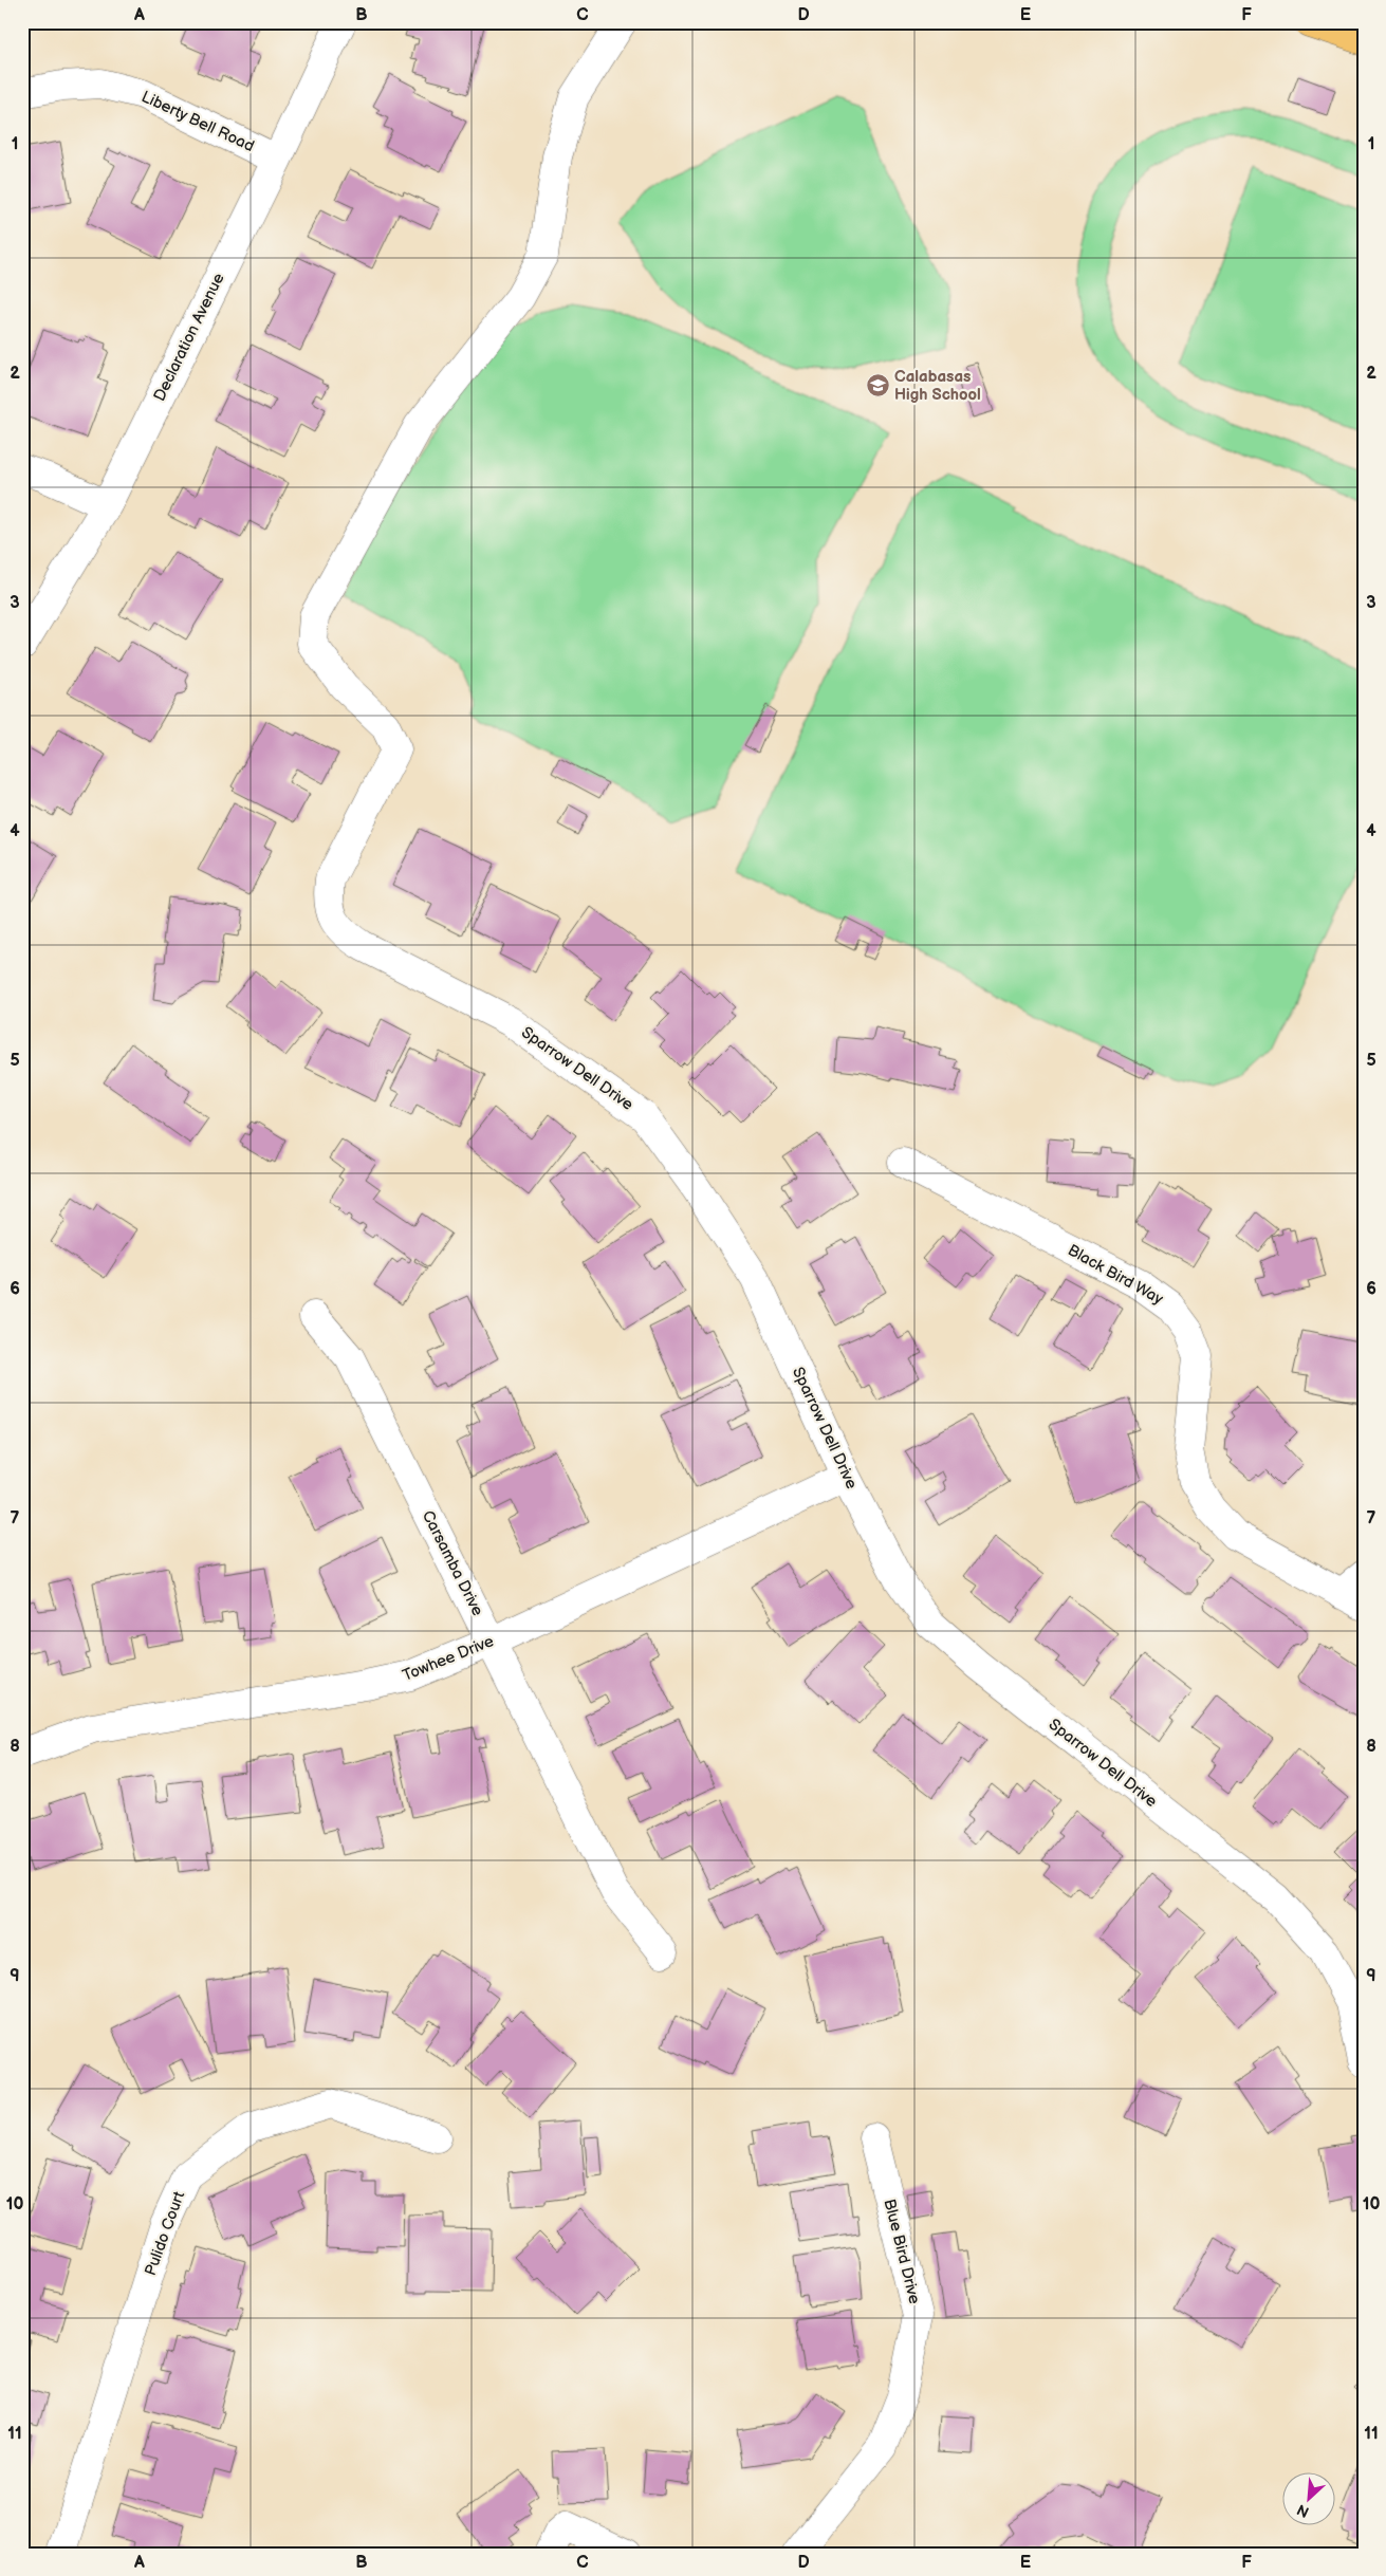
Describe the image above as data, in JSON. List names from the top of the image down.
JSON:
{
  "streets": {
    "street": [
      "Liberty Bell Road",
      "Declaration Avenue",
      "Sparrow Dell Drive",
      "Black Bird Way",
      "Carsamba Drive",
      "Towhee Drive",
      "Pulido Court",
      "Blue Bird Drive"
    ]
  },
  "crossings": [
    ["Liberty Bell Road", "Declaration Avenue"],
    ["Sparrow Dell Drive", "Towhee Drive"],
    ["Carsamba Drive", "Towhee Drive"]
  ],
  "places": {
    "school or university": ["Calabasas High School"]
  },
  "north": "bottom left",
  "grid": {
    "columns": [
      "A",
      "B",
      "C",
      "D",
      "E",
      "F"
    ],
    "rows": [
      "1",
      "2",
      "3",
      "4",
      "5",
      "6",
      "7",
      "8",
      "9",
      "10",
      "11"
    ]
  }
}
